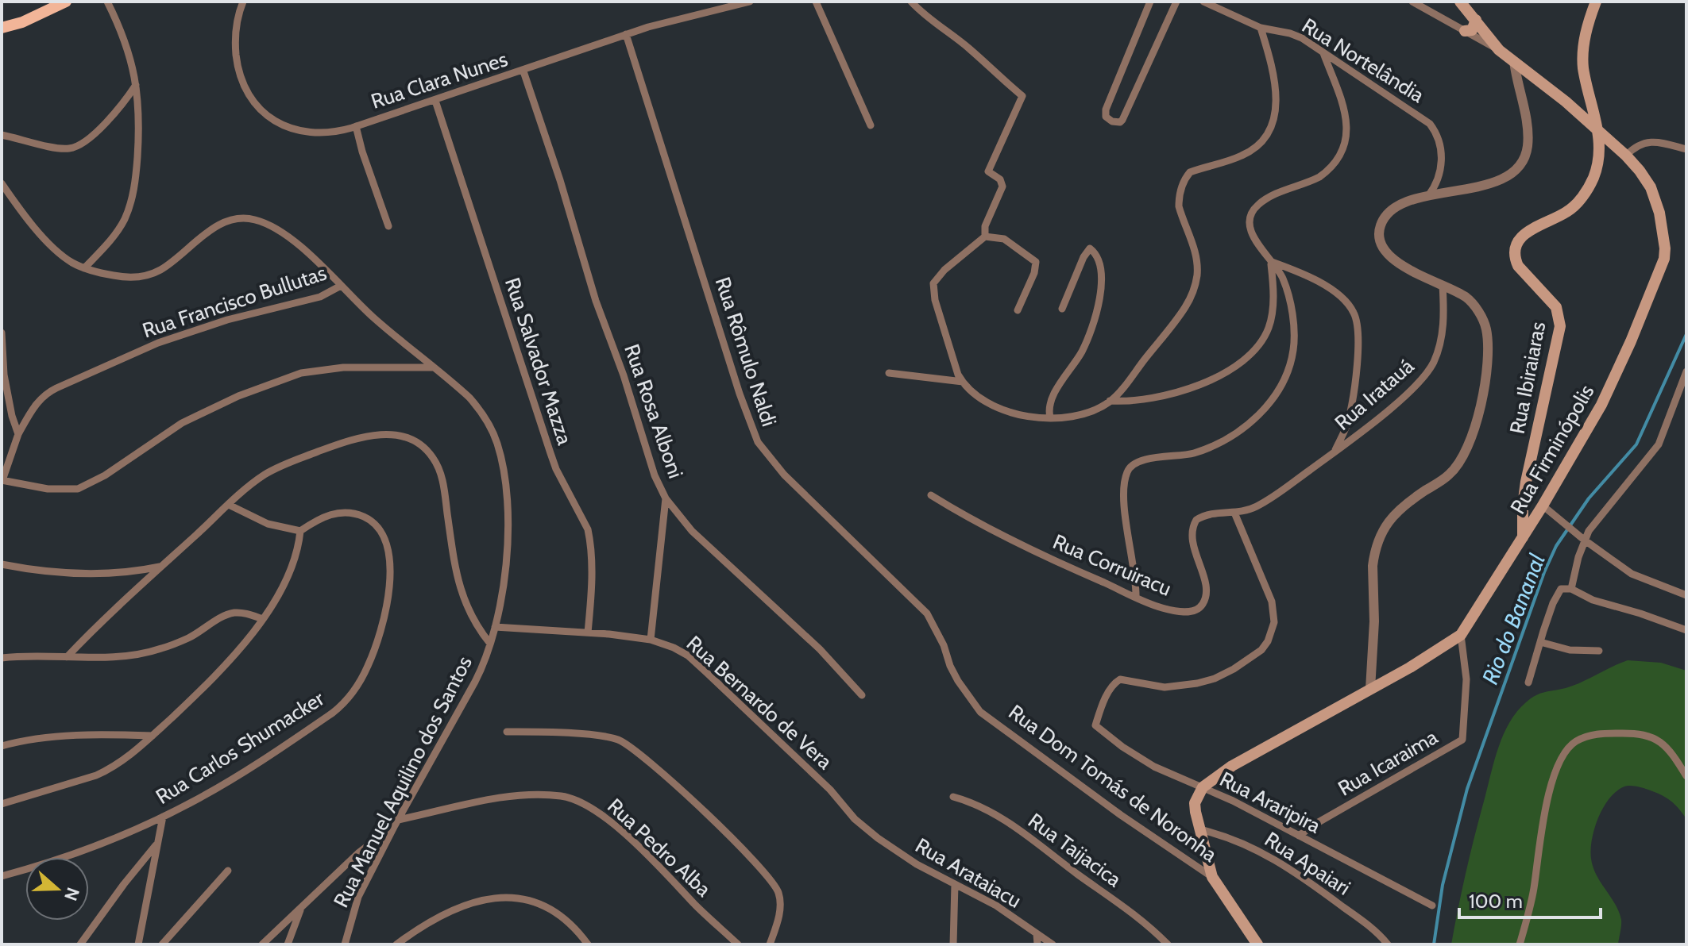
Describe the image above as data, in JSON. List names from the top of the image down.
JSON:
{
  "streets": {
    "main road": ["Rua Ibiraiaras", "Rua Firminópolis", "Rua Dom Tomás de Noronha"],
    "street": [
      "Rua Nortelândia",
      "Rua Clara Nunes",
      "Rua Francisco Bullutas",
      "Rua Rômulo Naldi",
      "Rua Salvador Mazza",
      "Rua Iratauá",
      "Rua Rosa Alboni",
      "Rua Corruiracu",
      "Rua Bernardo de Vera",
      "Rua Carlos Shumacker",
      "Rua Icaraima",
      "Rua Manuel Aquilino dos Santos",
      "Rua Araripira",
      "Rua Pedro Alba",
      "Rua Taijacica",
      "Rua Apaiari",
      "Rua Arataiacu"
    ]
  },
  "crossings": [
    ["Rua Clara Nunes", "Rua Rômulo Naldi"],
    ["Rua Clara Nunes", "Rua Salvador Mazza"],
    ["Rua Clara Nunes", "Rua Rosa Alboni"],
    ["Rua Francisco Bullutas", "Rua Manuel Aquilino dos Santos"],
    ["Rua Rômulo Naldi", "Rua Dom Tomás de Noronha"],
    ["Rua Salvador Mazza", "Rua Bernardo de Vera"],
    ["Rua Ibiraiaras", "Rua Firminópolis"],
    ["Rua Iratauá", "Rua Corruiracu"],
    ["Rua Iratauá", "Rua Araripira"],
    ["Rua Firminópolis", "Rua Icaraima"],
    ["Rua Firminópolis", "Rua Araripira"],
    ["Rua Corruiracu", "Rua Araripira"],
    ["Rua Bernardo de Vera", "Rua Manuel Aquilino dos Santos"],
    ["Rua Bernardo de Vera", "Rua Arataiacu"],
    ["Rua Icaraima", "Rua Araripira"],
    ["Rua Manuel Aquilino dos Santos", "Rua Pedro Alba"]
  ],
  "water": ["Rio do Bananal"],
  "scale_bar": "100 m",
  "north": "right"
}
